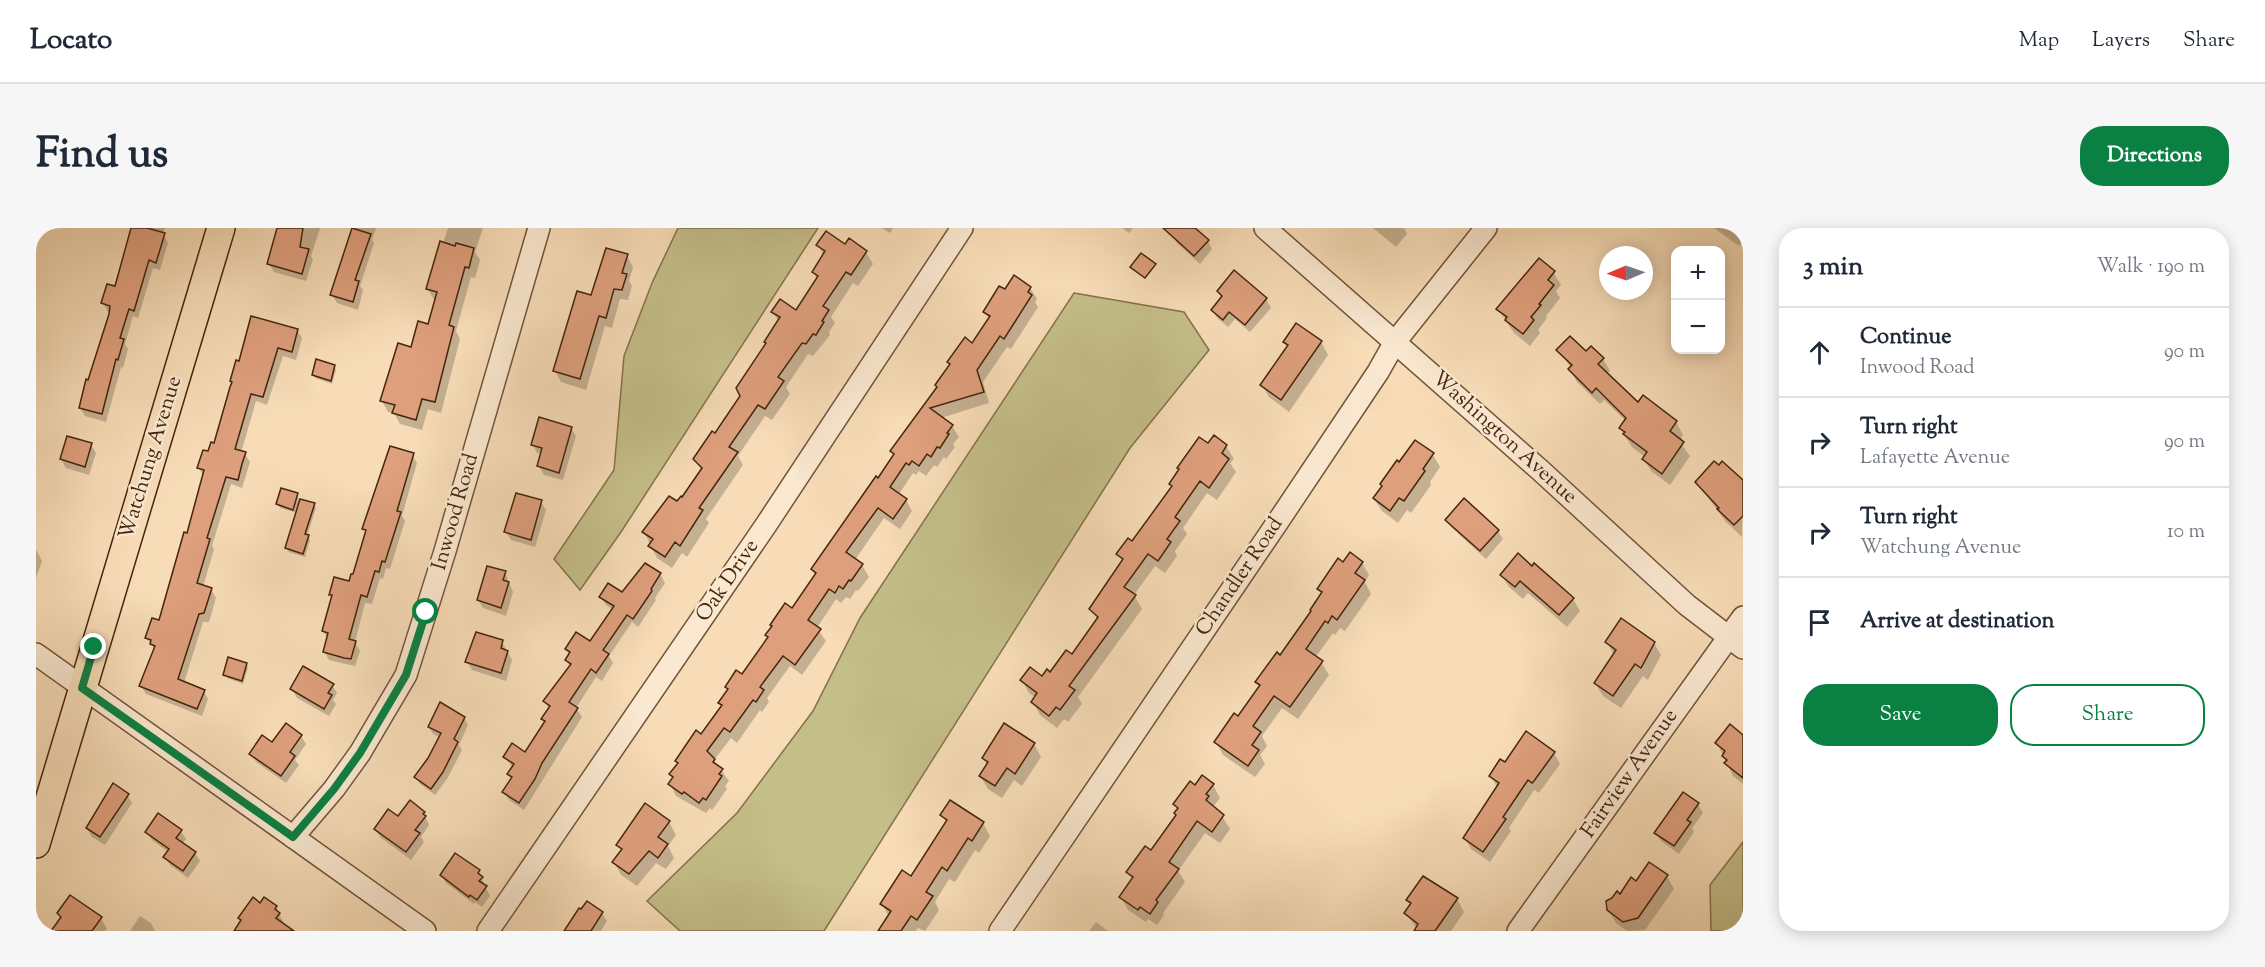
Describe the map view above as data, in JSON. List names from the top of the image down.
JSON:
{
  "streets": {
    "main road": ["Watchung Avenue"],
    "street": [
      "Washington Avenue",
      "Inwood Road",
      "Chandler Road",
      "Oak Drive",
      "Fairview Avenue"
    ]
  },
  "crossings": [
    ["Washington Avenue", "Chandler Road"],
    ["Washington Avenue", "Fairview Avenue"]
  ],
  "north": "left",
  "page": {
    "header": "Locato",
    "nav": ["Map", "Layers", "Share"],
    "title": "Find us",
    "buttons": [
      "Directions",
      ["Save", "Share"]
    ],
    "heading": ["3 min", "Walk · 190 m"],
    "map_buttons": ["+", "−"],
    "list": [
      ["Continue", "Inwood Road", "90 m"],
      ["Turn right", "Lafayette Avenue", "90 m"],
      ["Turn right", "Watchung Avenue", "10 m"],
      "Arrive at destination"
    ]
  }
}
